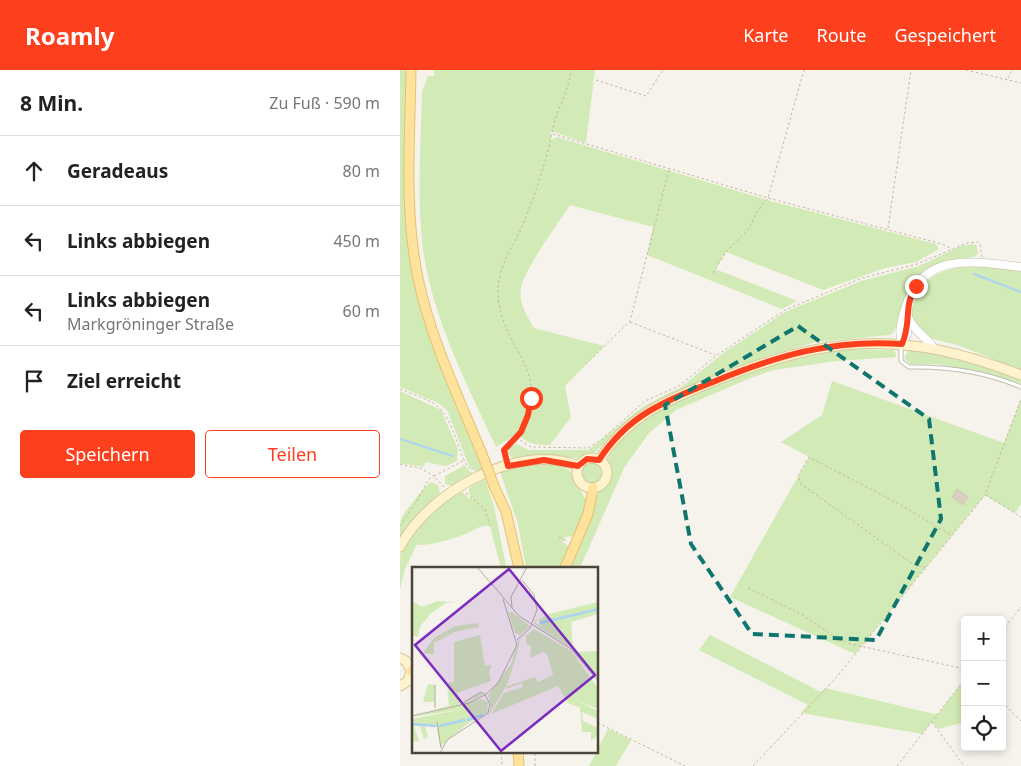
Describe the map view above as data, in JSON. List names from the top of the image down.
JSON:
{
  "page": {
    "header": "Roamly",
    "nav": ["Karte", "Route", "Gespeichert"],
    "heading": ["8 Min.", "Zu Fuß · 590 m"],
    "list": [
      ["Geradeaus", "80 m"],
      ["Links abbiegen", "450 m"],
      ["Links abbiegen", "Markgröninger Straße", "60 m"],
      "Ziel erreicht"
    ],
    "buttons": ["Speichern", "Teilen"],
    "map_buttons": ["+", "−"]
  }
}
